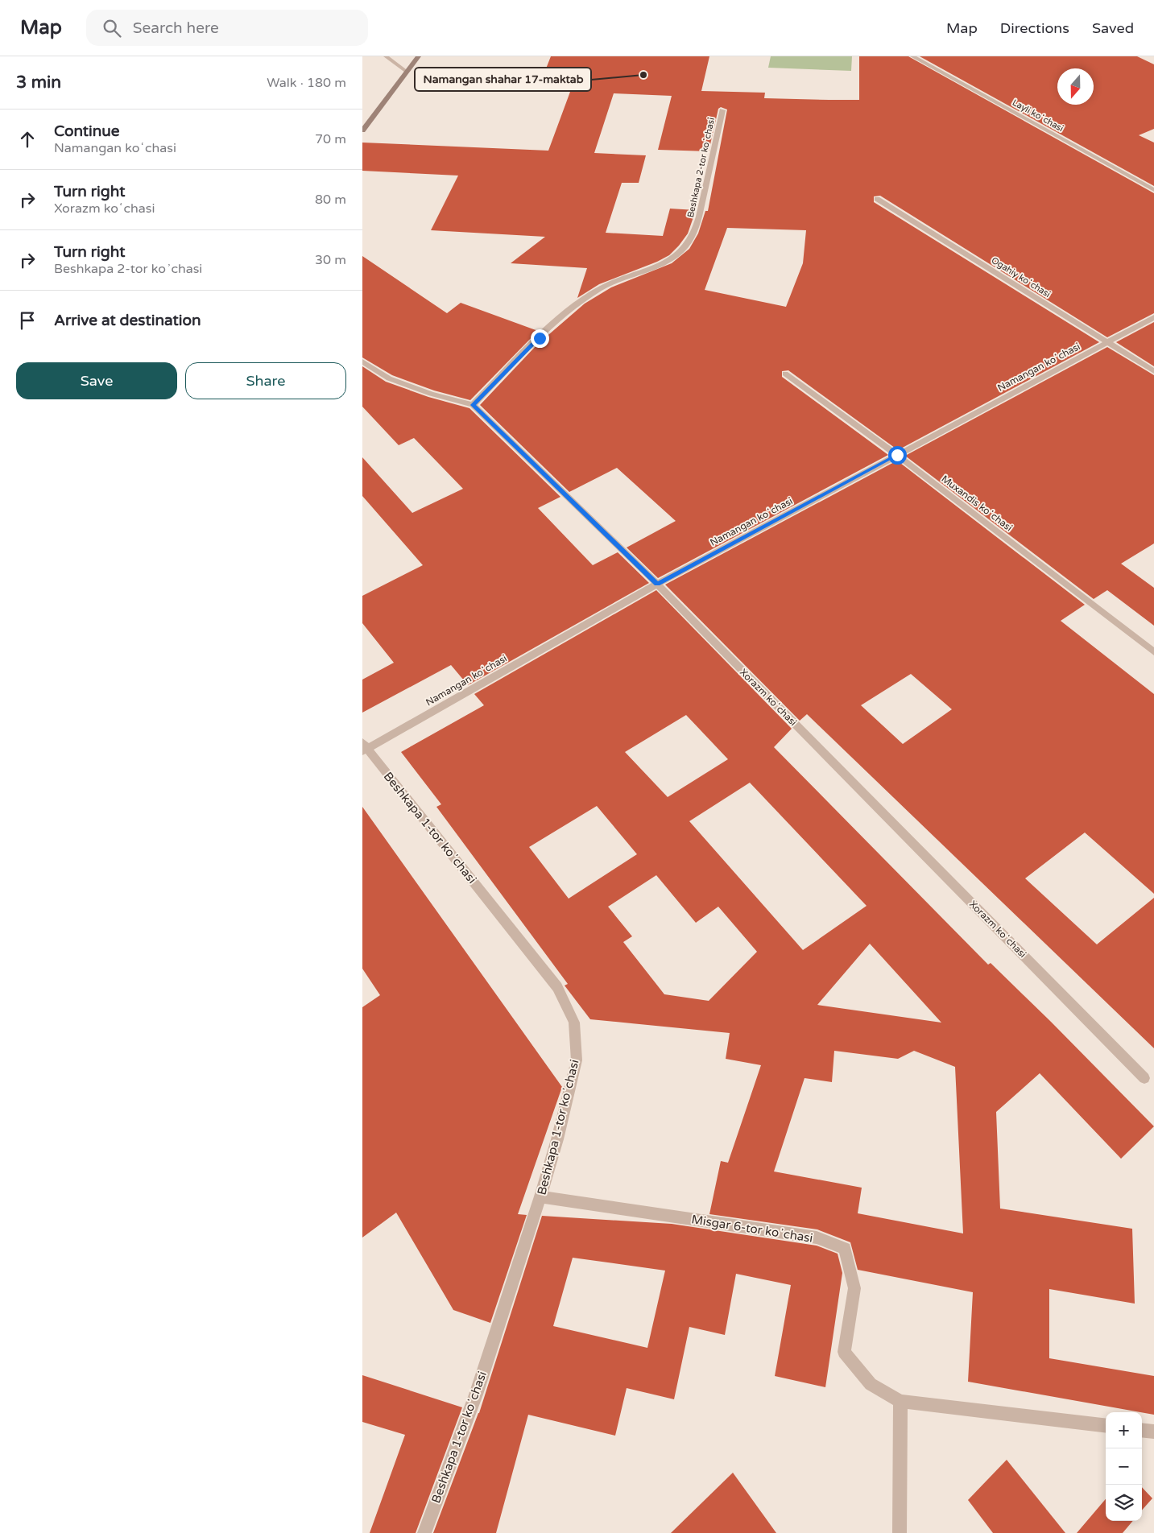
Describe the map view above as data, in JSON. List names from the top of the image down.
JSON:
{
  "streets": {
    "street": [
      "Layli koʻchasi",
      "Beshkapa 2-tor koʼchasi",
      "Ogahiy koʻchasi",
      "Namangan koʻchasi",
      "Muxandis koʻchasi",
      "Xorazm koʻchasi",
      "Beshkapa 1-tor koʼchasi",
      "Misgar 6-tor koʼchasi"
    ]
  },
  "crossings": [
    ["Beshkapa 2-tor koʼchasi", "Xorazm koʻchasi"],
    ["Ogahiy koʻchasi", "Namangan koʻchasi"],
    ["Namangan koʻchasi", "Muxandis koʻchasi"],
    ["Namangan koʻchasi", "Xorazm koʻchasi"],
    ["Namangan koʻchasi", "Beshkapa 1-tor koʼchasi"],
    ["Beshkapa 1-tor koʼchasi", "Misgar 6-tor koʼchasi"]
  ],
  "places": ["Namangan shahar 17-maktab"],
  "north": "bottom",
  "page": {
    "header": "Map",
    "search": "Search here",
    "nav": ["Map", "Directions", "Saved"],
    "heading": ["3 min", "Walk · 180 m"],
    "list": [
      ["Continue", "Namangan koʻchasi", "70 m"],
      ["Turn right", "Xorazm koʻchasi", "80 m"],
      ["Turn right", "Beshkapa 2-tor koʼchasi", "30 m"],
      "Arrive at destination"
    ],
    "buttons": ["Save", "Share"],
    "map_buttons": ["+", "−"]
  }
}
